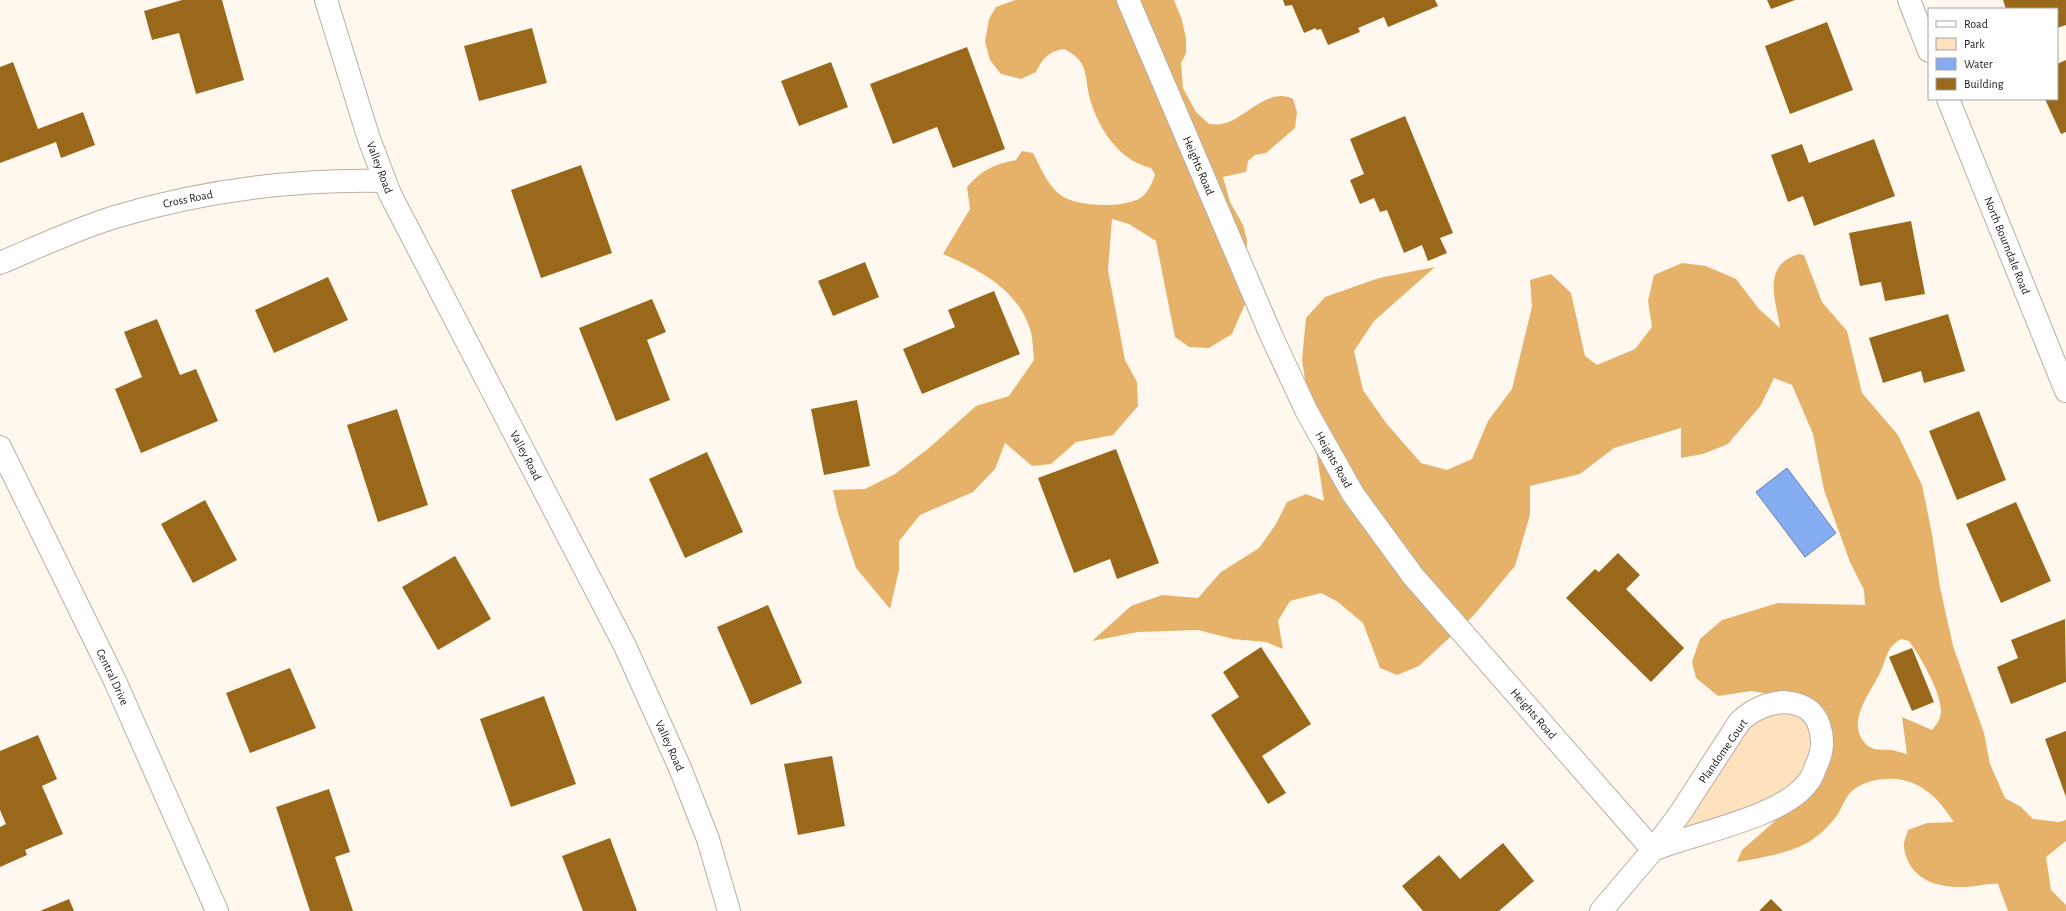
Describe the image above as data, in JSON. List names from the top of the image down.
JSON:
{
  "streets": {
    "street": [
      "Heights Road",
      "Valley Road",
      "Cross Road",
      "North Bourndale Road",
      "Central Drive",
      "Plandome Court"
    ]
  },
  "crossings": [
    ["Heights Road", "Plandome Court"],
    ["Valley Road", "Cross Road"]
  ],
  "legend": [
    "Road",
    "Park",
    "Water",
    "Building"
  ]
}
